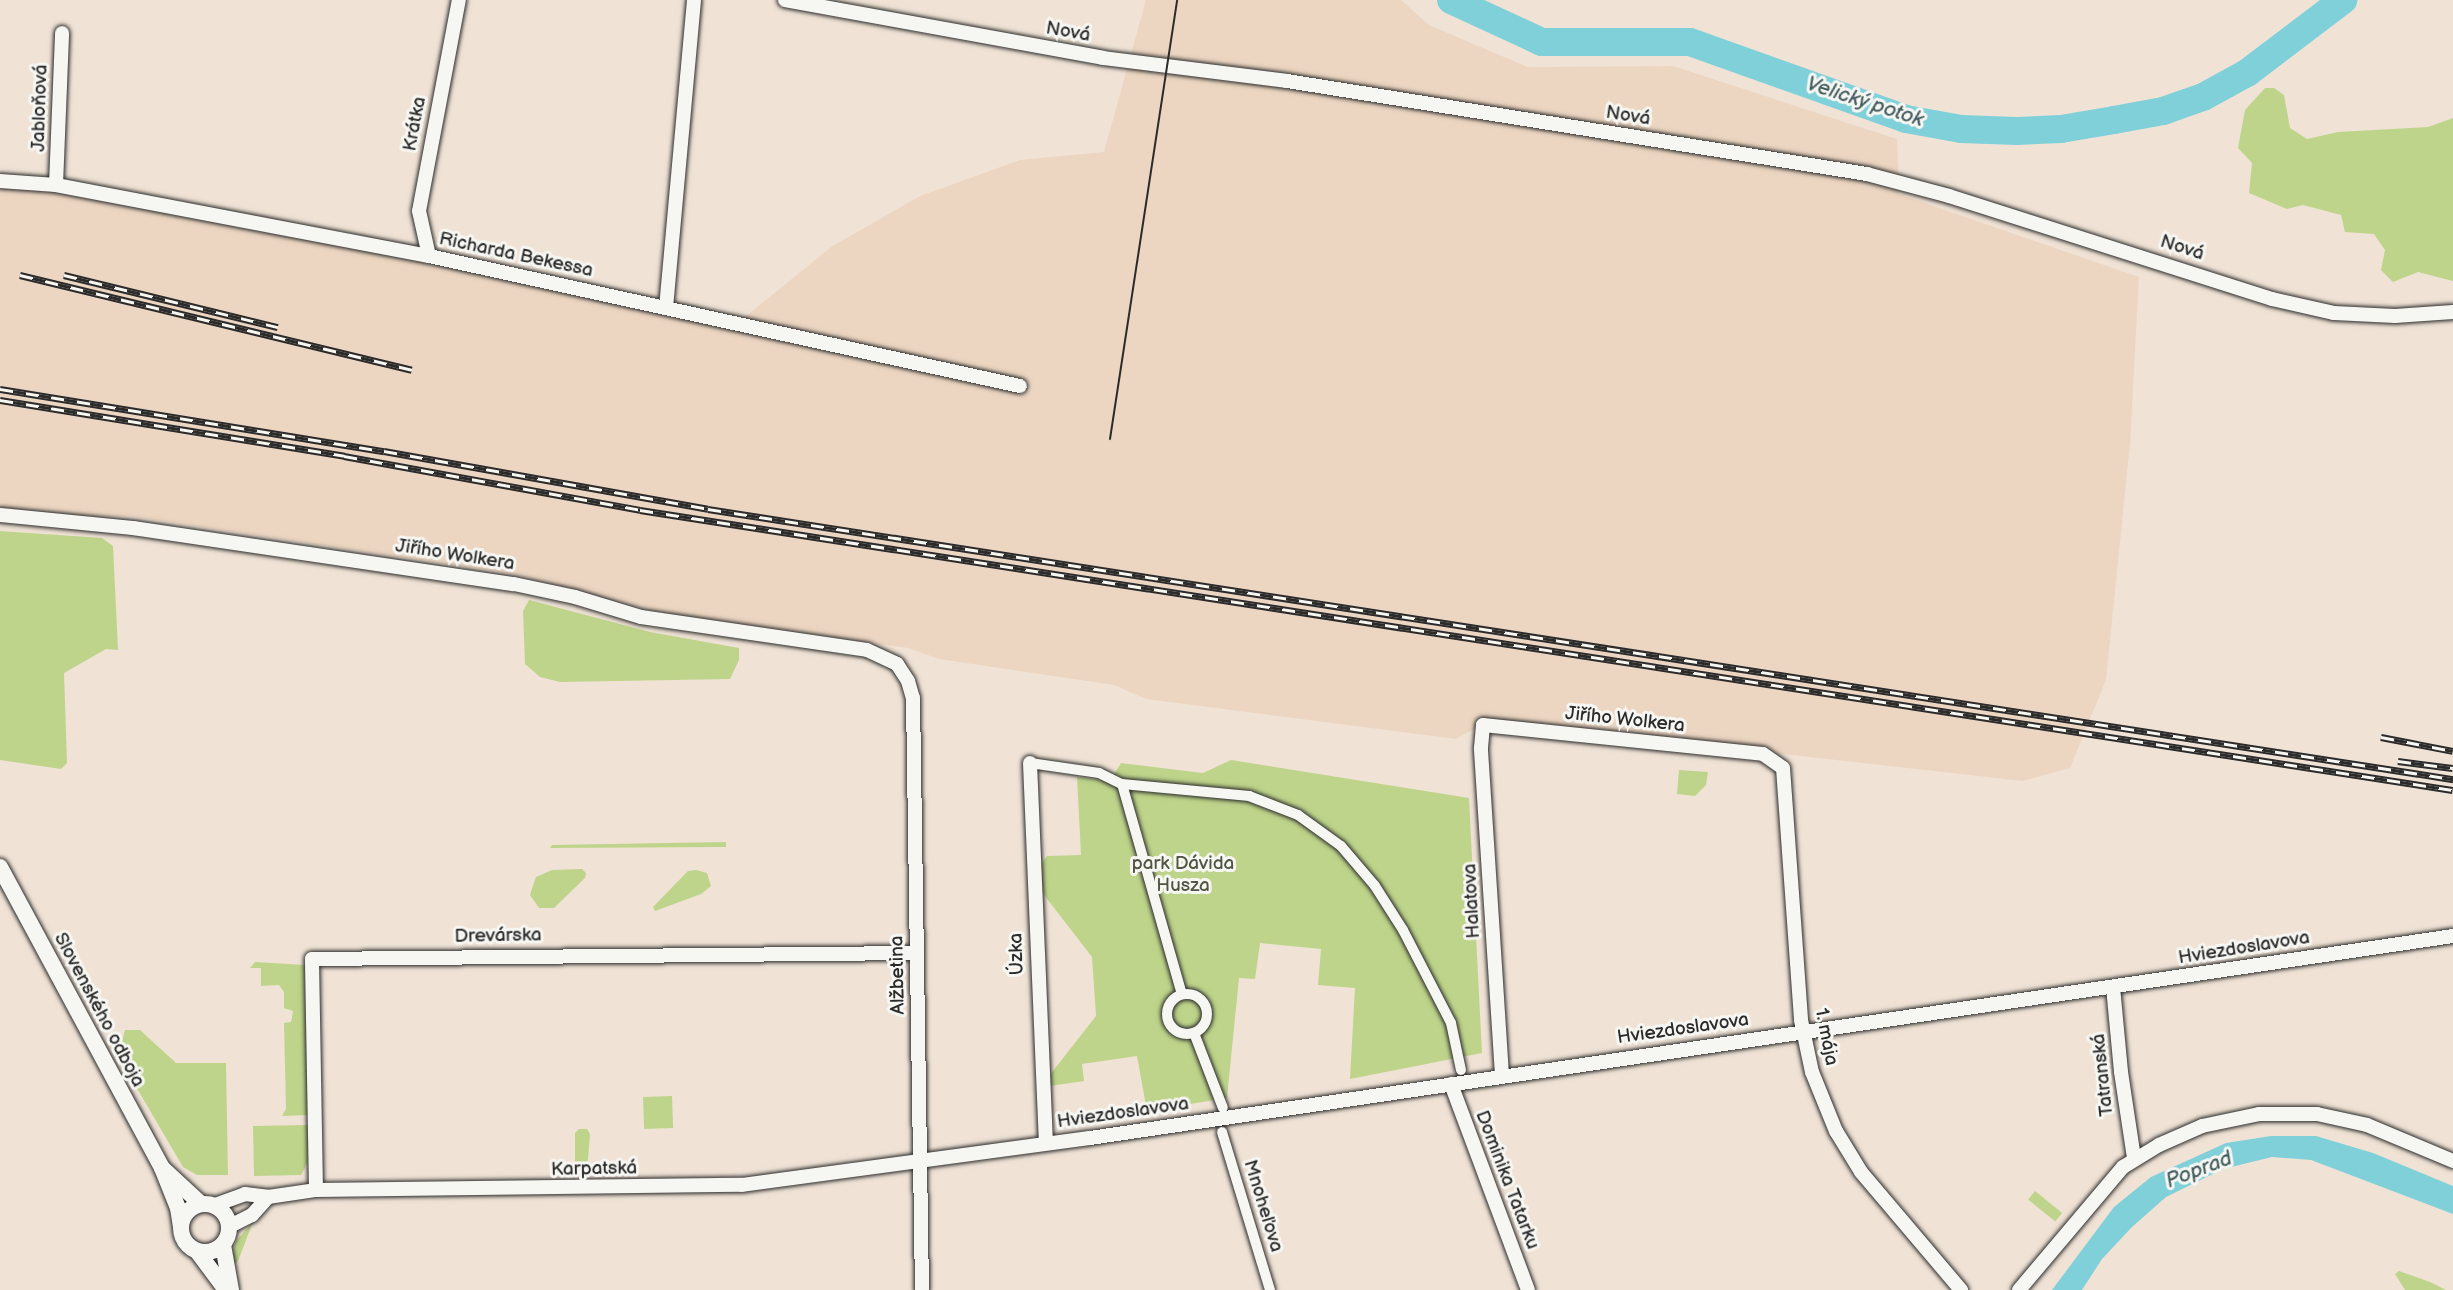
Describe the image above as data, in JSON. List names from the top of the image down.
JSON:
{
  "streets": {
    "street": [
      "Nová",
      "Jabloňová",
      "Krátka",
      "Richarda Bekessa",
      "Jiřího Wolkera",
      "Halatova",
      "Drevárska",
      "Hviezdoslavova",
      "Úzka",
      "Alžbetina",
      "Slovenského odboja",
      "1. mája",
      "Tatranská",
      "Karpatská",
      "Dominika Tatarku",
      "Mnoheľova"
    ]
  },
  "crossings": [
    ["Jabloňová", "Richarda Bekessa"],
    ["Krátka", "Richarda Bekessa"],
    ["Jiřího Wolkera", "Halatova"],
    ["Jiřího Wolkera", "Alžbetina"],
    ["Jiřího Wolkera", "1. mája"],
    ["Halatova", "Hviezdoslavova"],
    ["Drevárska", "Alžbetina"],
    ["Drevárska", "Karpatská"],
    ["Hviezdoslavova", "Úzka"],
    ["Hviezdoslavova", "Alžbetina"],
    ["Hviezdoslavova", "1. mája"],
    ["Hviezdoslavova", "Tatranská"],
    ["Hviezdoslavova", "Karpatská"],
    ["Hviezdoslavova", "Dominika Tatarku"],
    ["Alžbetina", "Karpatská"],
    ["Slovenského odboja", "Karpatská"]
  ],
  "water": ["Velický potok", "Poprad"],
  "parks": ["park Dávida Husza"]
}
